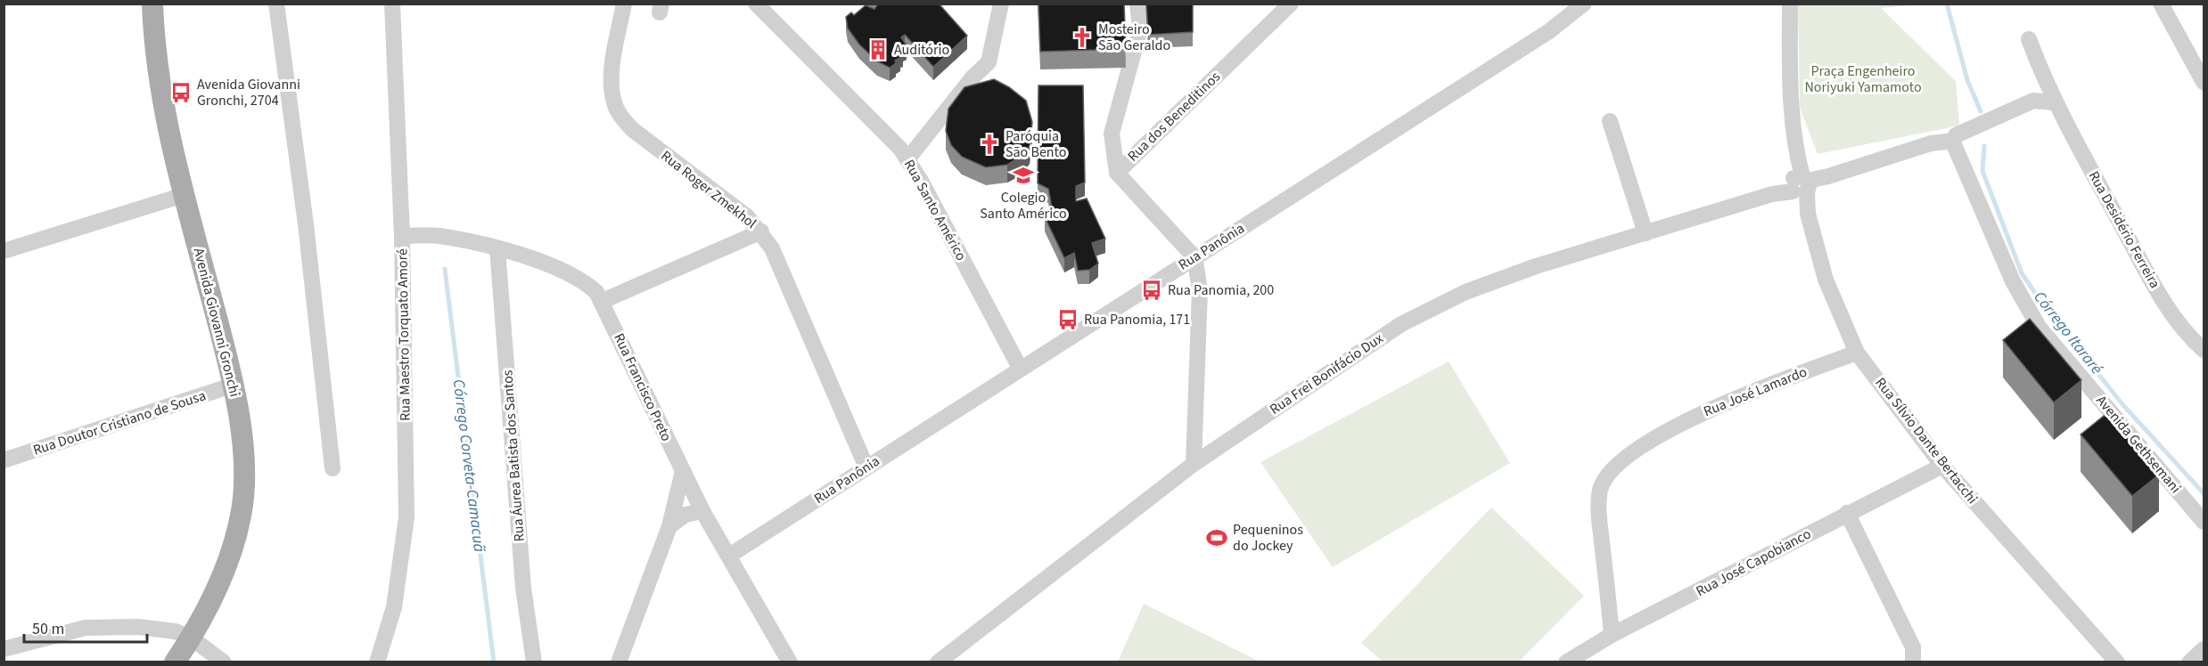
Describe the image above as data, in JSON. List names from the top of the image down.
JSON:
{
  "streets": {
    "main road": ["Avenida Giovanni Gronchi"],
    "street": [
      "Rua dos Beneditinos",
      "Rua Roger Zmekhol",
      "Rua Santo Américo",
      "Rua Desidério Ferreira",
      "Rua Panônia",
      "Rua Maestro Torquato Amoré",
      "Rua Frei Bonifácio Dux",
      "Rua Francisco Preto",
      "Rua José Lamardo",
      "Rua Doutor Cristiano de Sousa",
      "Rua Sílvio Dante Bertacchi",
      "Avenida Gethsemani",
      "Rua Áurea Batista dos Santos",
      "Rua José Capobianco"
    ]
  },
  "crossings": [
    ["Rua dos Beneditinos", "Rua Panônia"],
    ["Rua Roger Zmekhol", "Rua Panônia"],
    ["Rua Santo Américo", "Rua Panônia"],
    ["Rua Desidério Ferreira", "Rua Frei Bonifácio Dux"],
    ["Rua Panônia", "Rua Francisco Preto"],
    ["Avenida Giovanni Gronchi", "Rua Doutor Cristiano de Sousa"],
    ["Rua Maestro Torquato Amoré", "Rua Francisco Preto"],
    ["Rua Frei Bonifácio Dux", "Rua Sílvio Dante Bertacchi"],
    ["Rua Frei Bonifácio Dux", "Avenida Gethsemani"],
    ["Rua Francisco Preto", "Rua Áurea Batista dos Santos"],
    ["Rua José Lamardo", "Rua Sílvio Dante Bertacchi"],
    ["Rua José Lamardo", "Rua José Capobianco"],
    ["Rua Sílvio Dante Bertacchi", "Rua José Capobianco"]
  ],
  "water": ["Córrego Itararé", "Córrego Corveta-Camacuã"],
  "parks": ["Praça Engenheiro Noriyuki Yamamoto"],
  "places": {
    "church": ["Mosteiro São Geraldo", "Paróquia São Bento"],
    "building": ["Auditório"],
    "bus stop": ["Avenida Giovanni Gronchi, 2704", "Rua Panomia, 200", "Rua Panomia, 171"],
    "school or university": ["Colegio Santo Américo"],
    "sports": ["Pequeninos do Jockey"]
  },
  "scale_bar": "50 m"
}
